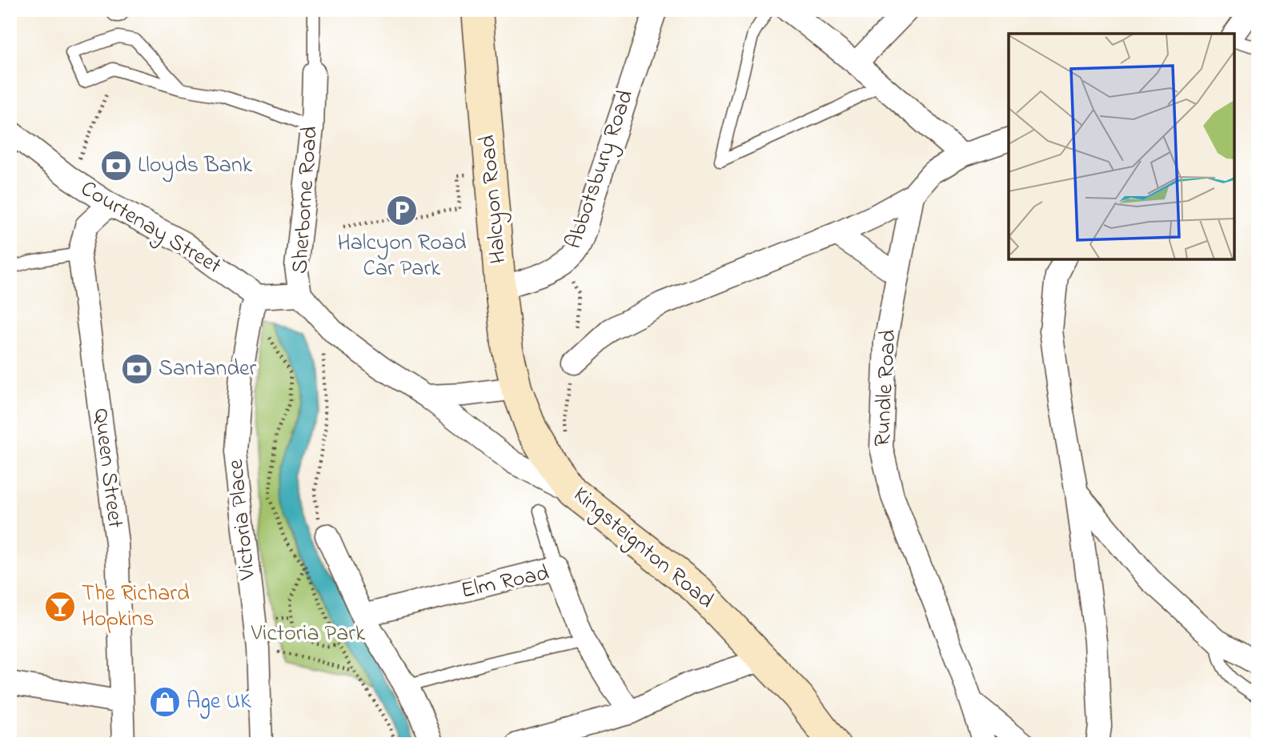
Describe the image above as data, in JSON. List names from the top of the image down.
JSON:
{
  "streets": {
    "main road": ["Halcyon Road", "Kingsteignton Road"],
    "street": [
      "Abbotsbury Road",
      "Sherborne Road",
      "Courtenay Street",
      "Rundle Road",
      "Queen Street",
      "Victoria Place",
      "Elm Road"
    ]
  },
  "crossings": [
    ["Abbotsbury Road", "Halcyon Road"],
    ["Halcyon Road", "Kingsteignton Road"],
    ["Sherborne Road", "Kingsteignton Road"],
    ["Courtenay Street", "Queen Street"],
    ["Courtenay Street", "Victoria Place"]
  ],
  "parks": ["Victoria Park"],
  "places": {
    "bank": ["Lloyds Bank", "Santander"],
    "parking": ["Halcyon Road Car Park"],
    "bar": ["The Richard Hopkins"],
    "shop": ["Age UK"]
  }
}
